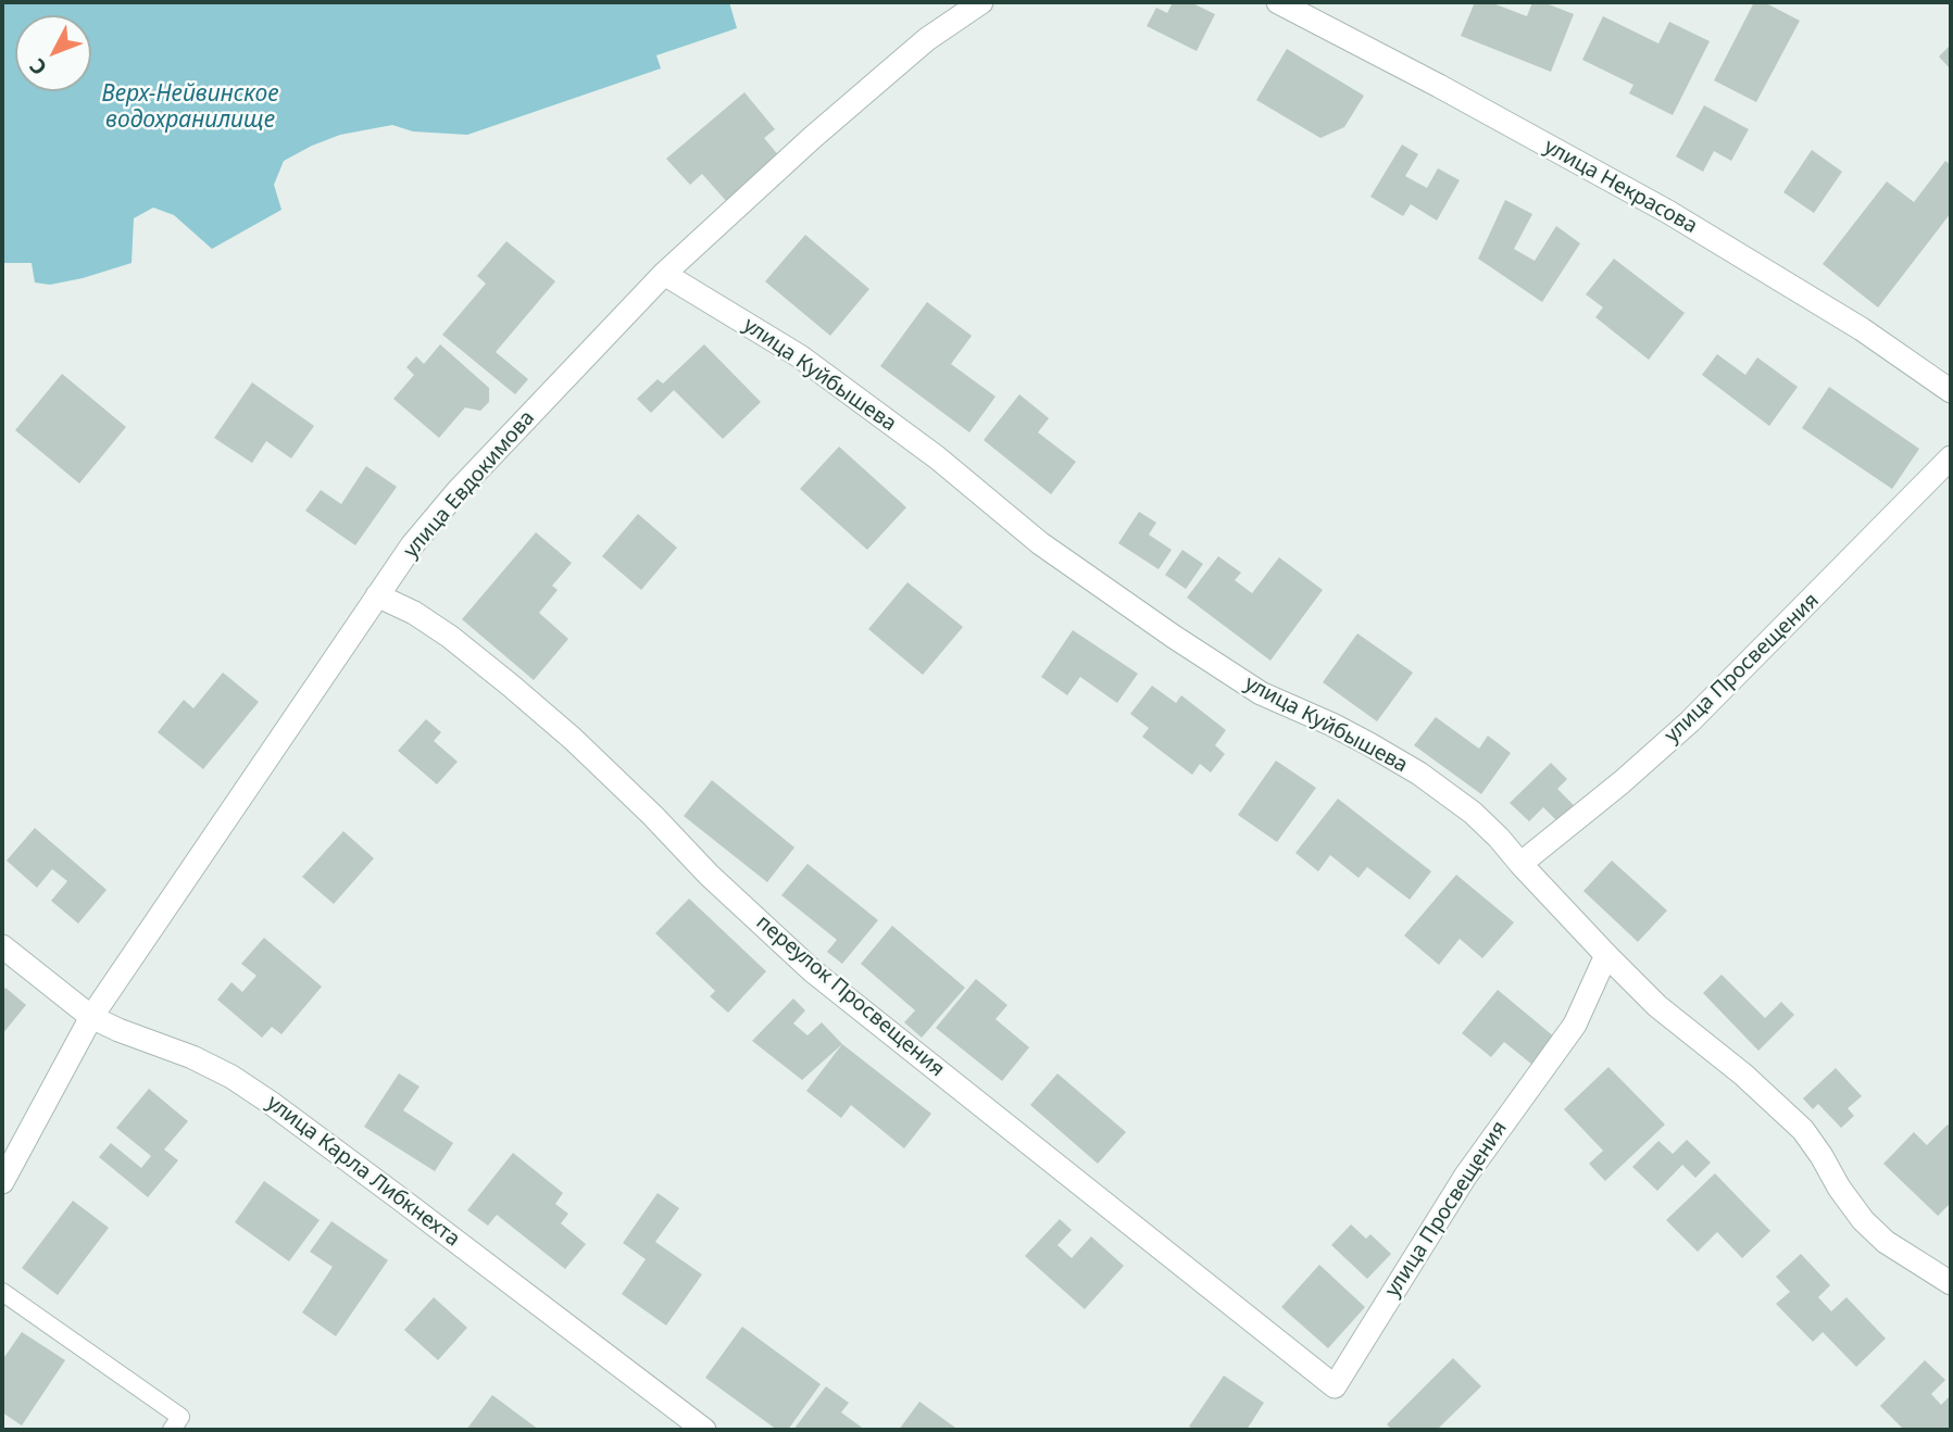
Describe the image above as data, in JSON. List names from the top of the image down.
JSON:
{
  "streets": {
    "street": [
      "улица Некрасова",
      "улица Куйбышева",
      "улица Евдокимова",
      "улица Просвещения",
      "переулок Просвещения",
      "улица Карла Либкнехта"
    ]
  },
  "crossings": [
    ["улица Куйбышева", "улица Евдокимова"],
    ["улица Куйбышева", "улица Просвещения"],
    ["улица Евдокимова", "переулок Просвещения"],
    ["улица Евдокимова", "улица Карла Либкнехта"],
    ["улица Просвещения", "переулок Просвещения"]
  ],
  "water": ["Верх-Нейвинское водохранилище"],
  "north": "bottom left"
}
